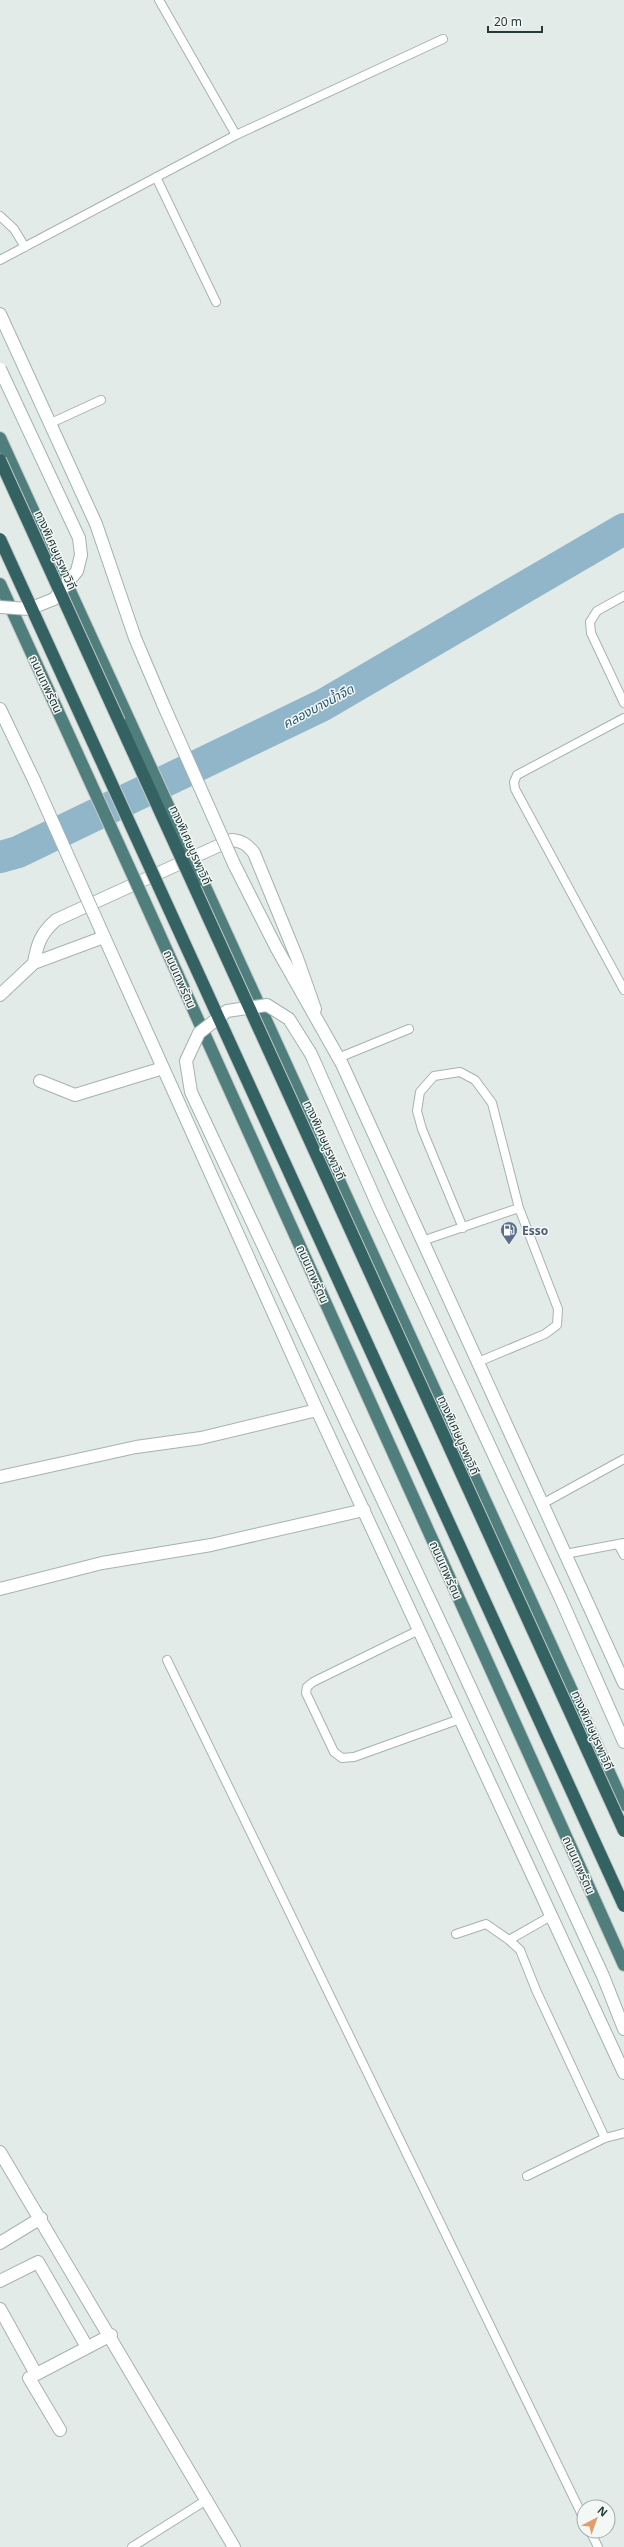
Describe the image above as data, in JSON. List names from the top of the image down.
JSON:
{
  "streets": {
    "highway": ["ทางพิเศษบูรพาวิถี", "ถนนเทพรัตน"]
  },
  "water": ["คลองบางน้ำจืด"],
  "places": {
    "fuel station": ["Esso"]
  },
  "scale_bar": "20 m",
  "north": "top right"
}
